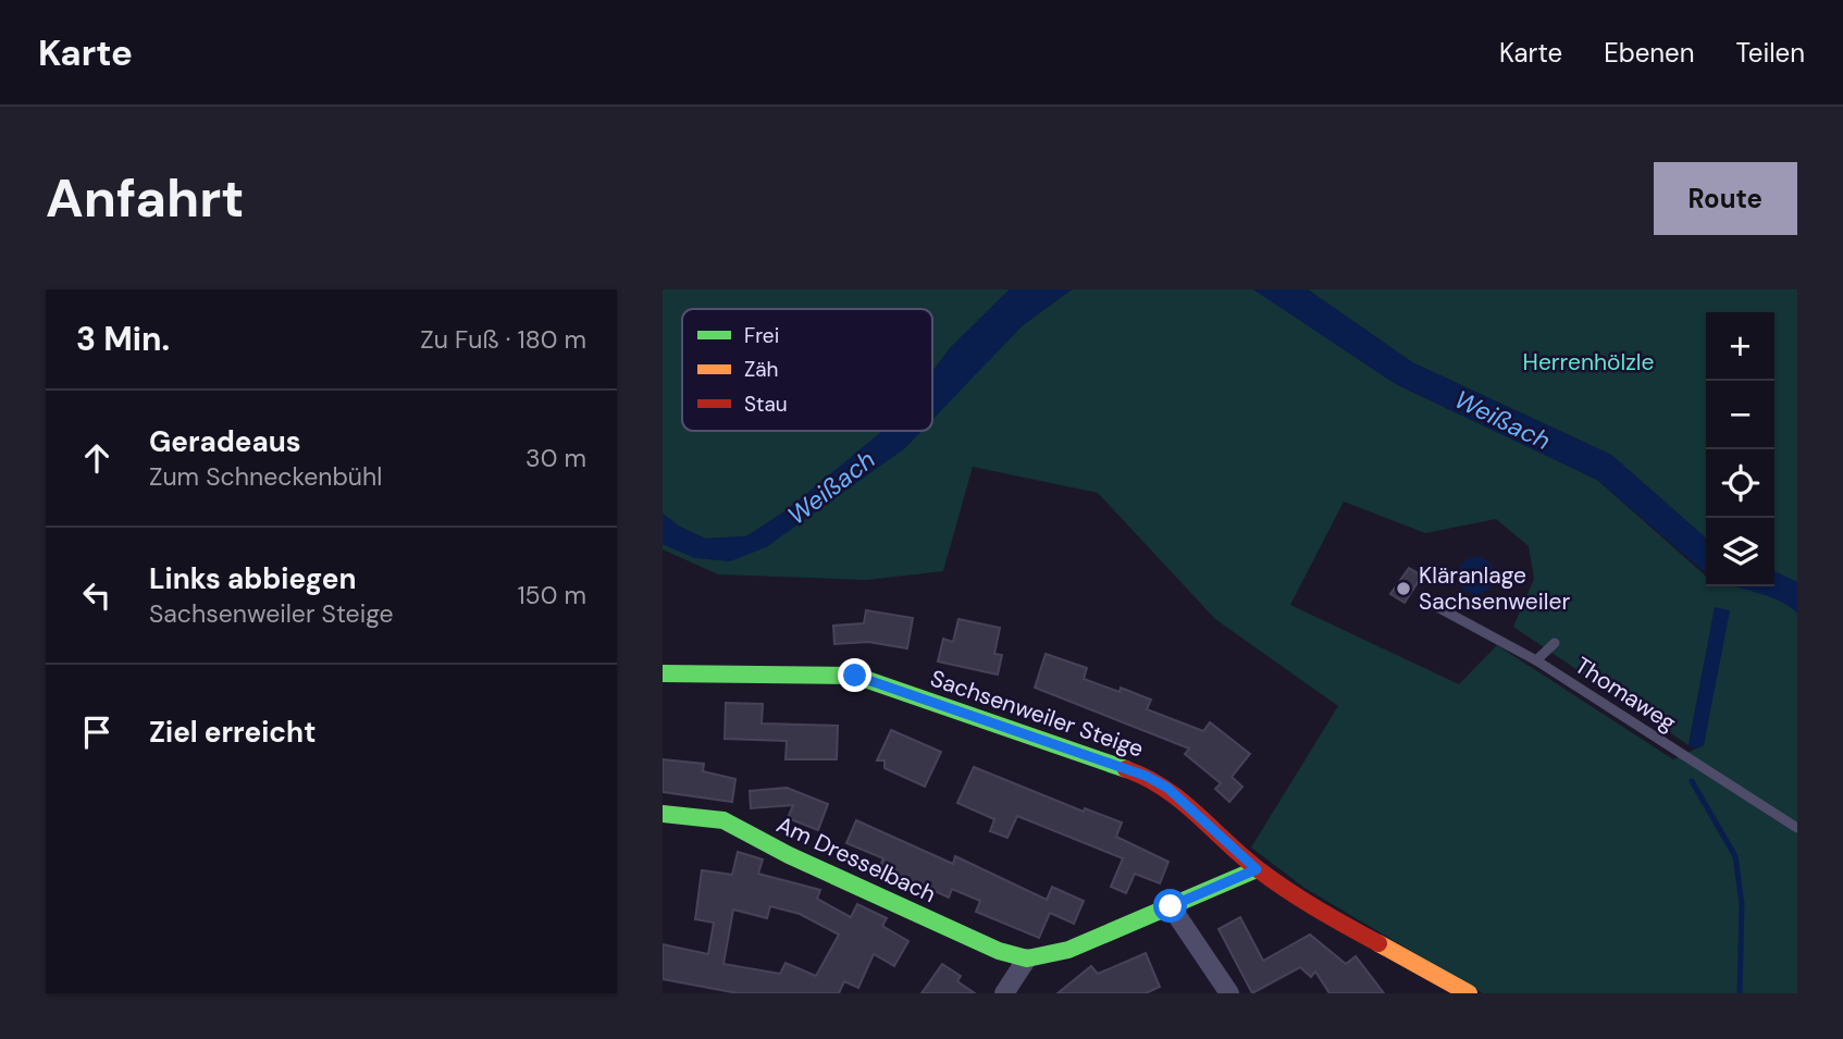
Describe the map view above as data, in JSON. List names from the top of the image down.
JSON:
{
  "streets": {
    "street": ["Sachsenweiler Steige", "Am Dresselbach"],
    "lane": ["Thomaweg"]
  },
  "water": ["Weißach"],
  "parks": ["Herrenhölzle"],
  "places": ["Kläranlage Sachsenweiler"],
  "legend": ["Frei", "Zäh", "Stau"],
  "page": {
    "header": "Karte",
    "nav": ["Karte", "Ebenen", "Teilen"],
    "buttons": "Route",
    "title": "Anfahrt",
    "heading": ["3 Min.", "Zu Fuß · 180 m"],
    "map_buttons": ["+", "−"],
    "list": [
      ["Geradeaus", "Zum Schneckenbühl", "30 m"],
      ["Links abbiegen", "Sachsenweiler Steige", "150 m"],
      "Ziel erreicht"
    ]
  }
}
